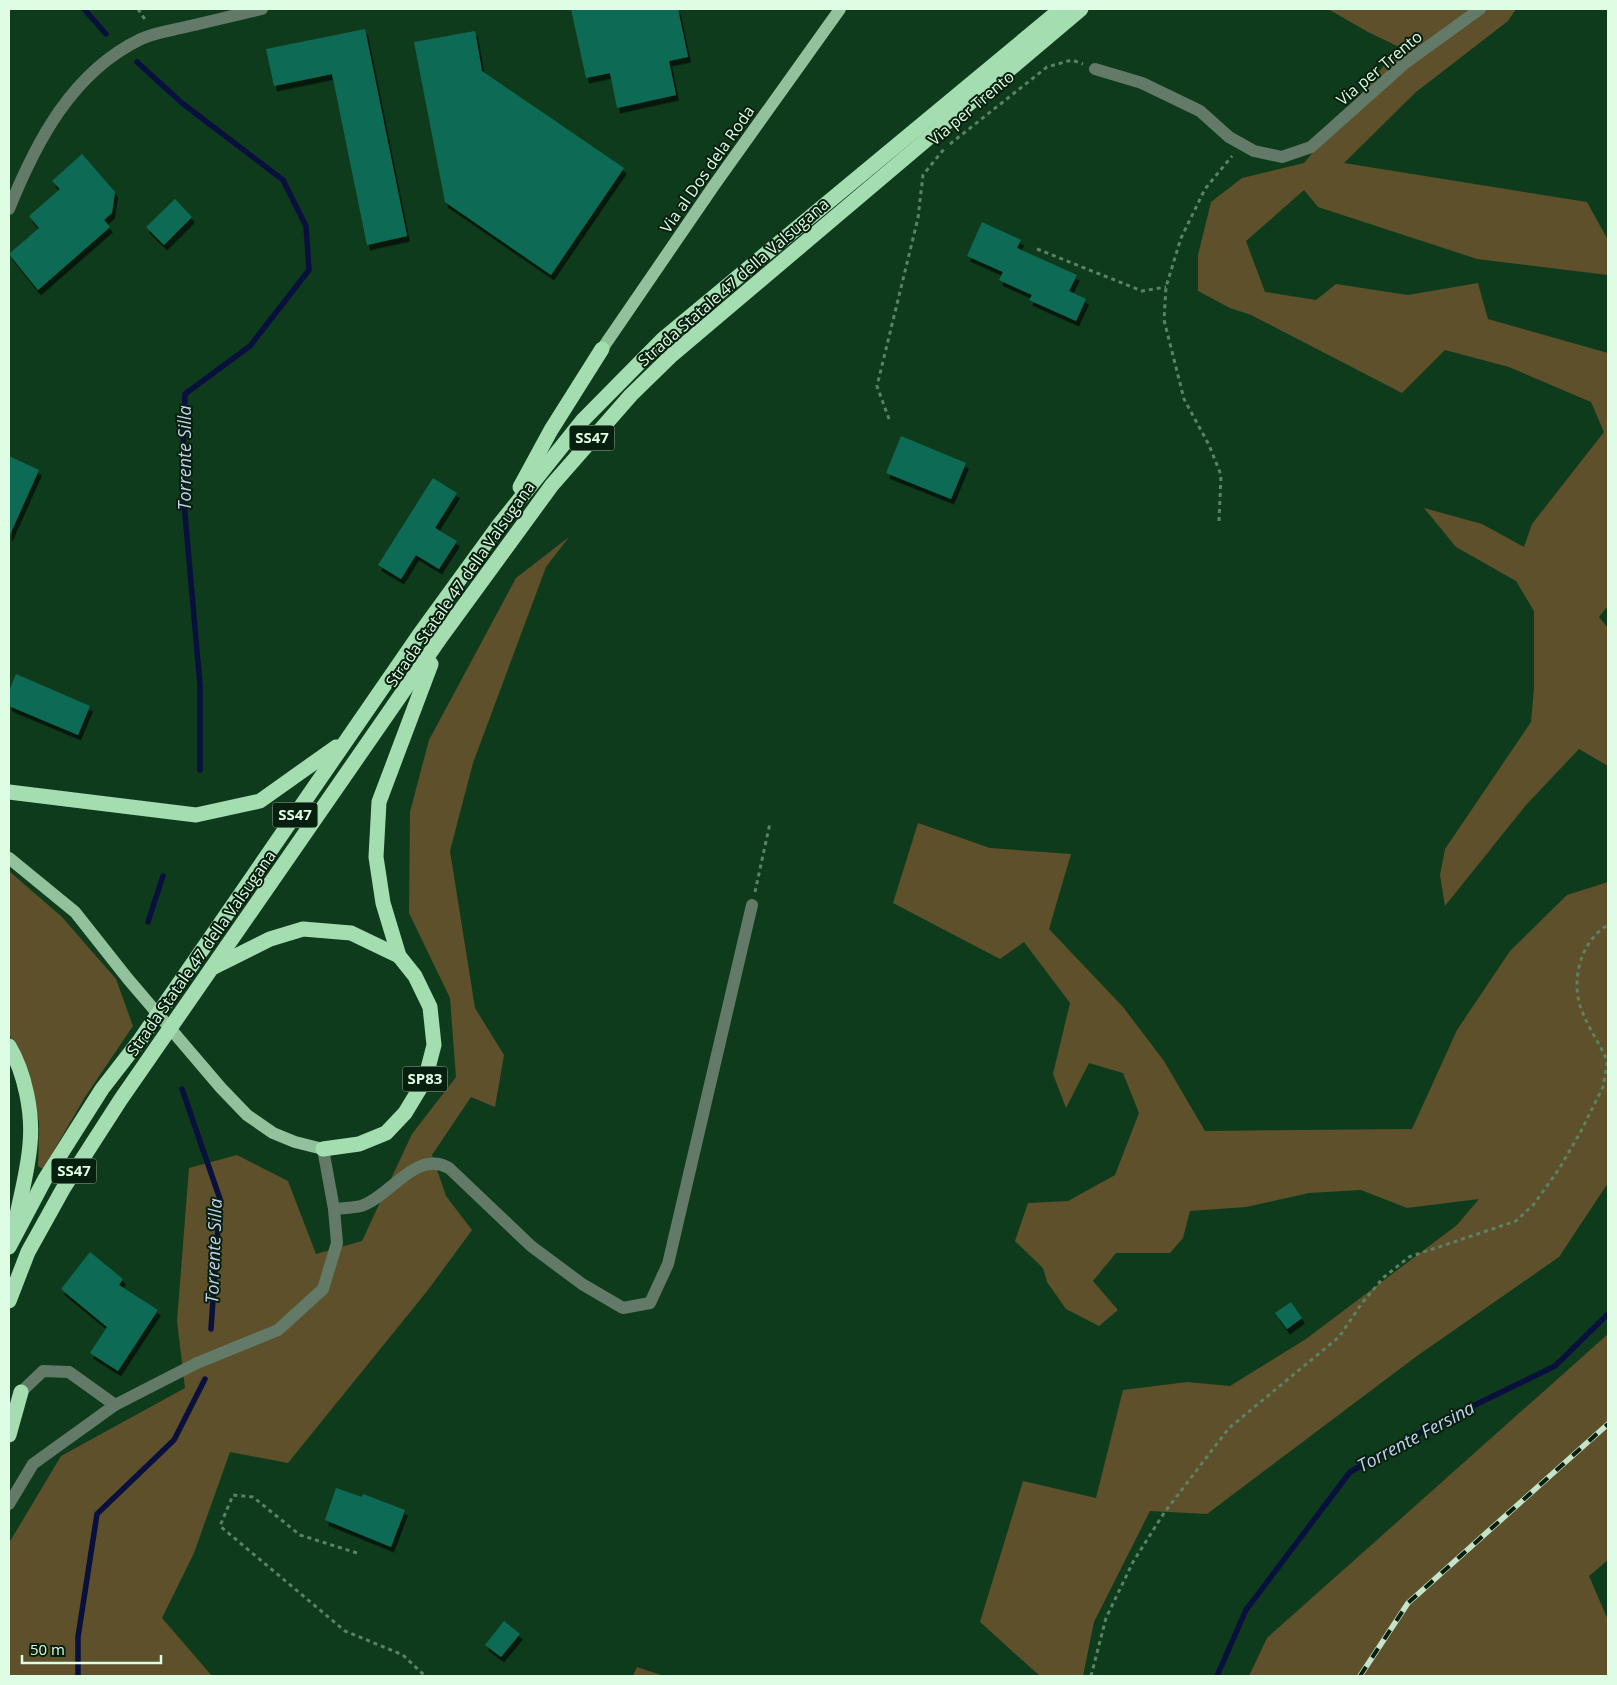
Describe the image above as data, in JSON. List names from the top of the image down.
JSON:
{
  "streets": {
    "highway": ["Strada Statale 47 della Valsugana", "SS47", "SP83"],
    "main road": ["Via al Dos dela Roda"],
    "street": ["Via per Trento"]
  },
  "crossings": [
    ["Strada Statale 47 della Valsugana", "SP83"]
  ],
  "water": ["Torrente Silla", "Torrente Fersina"],
  "scale_bar": "50 m"
}
